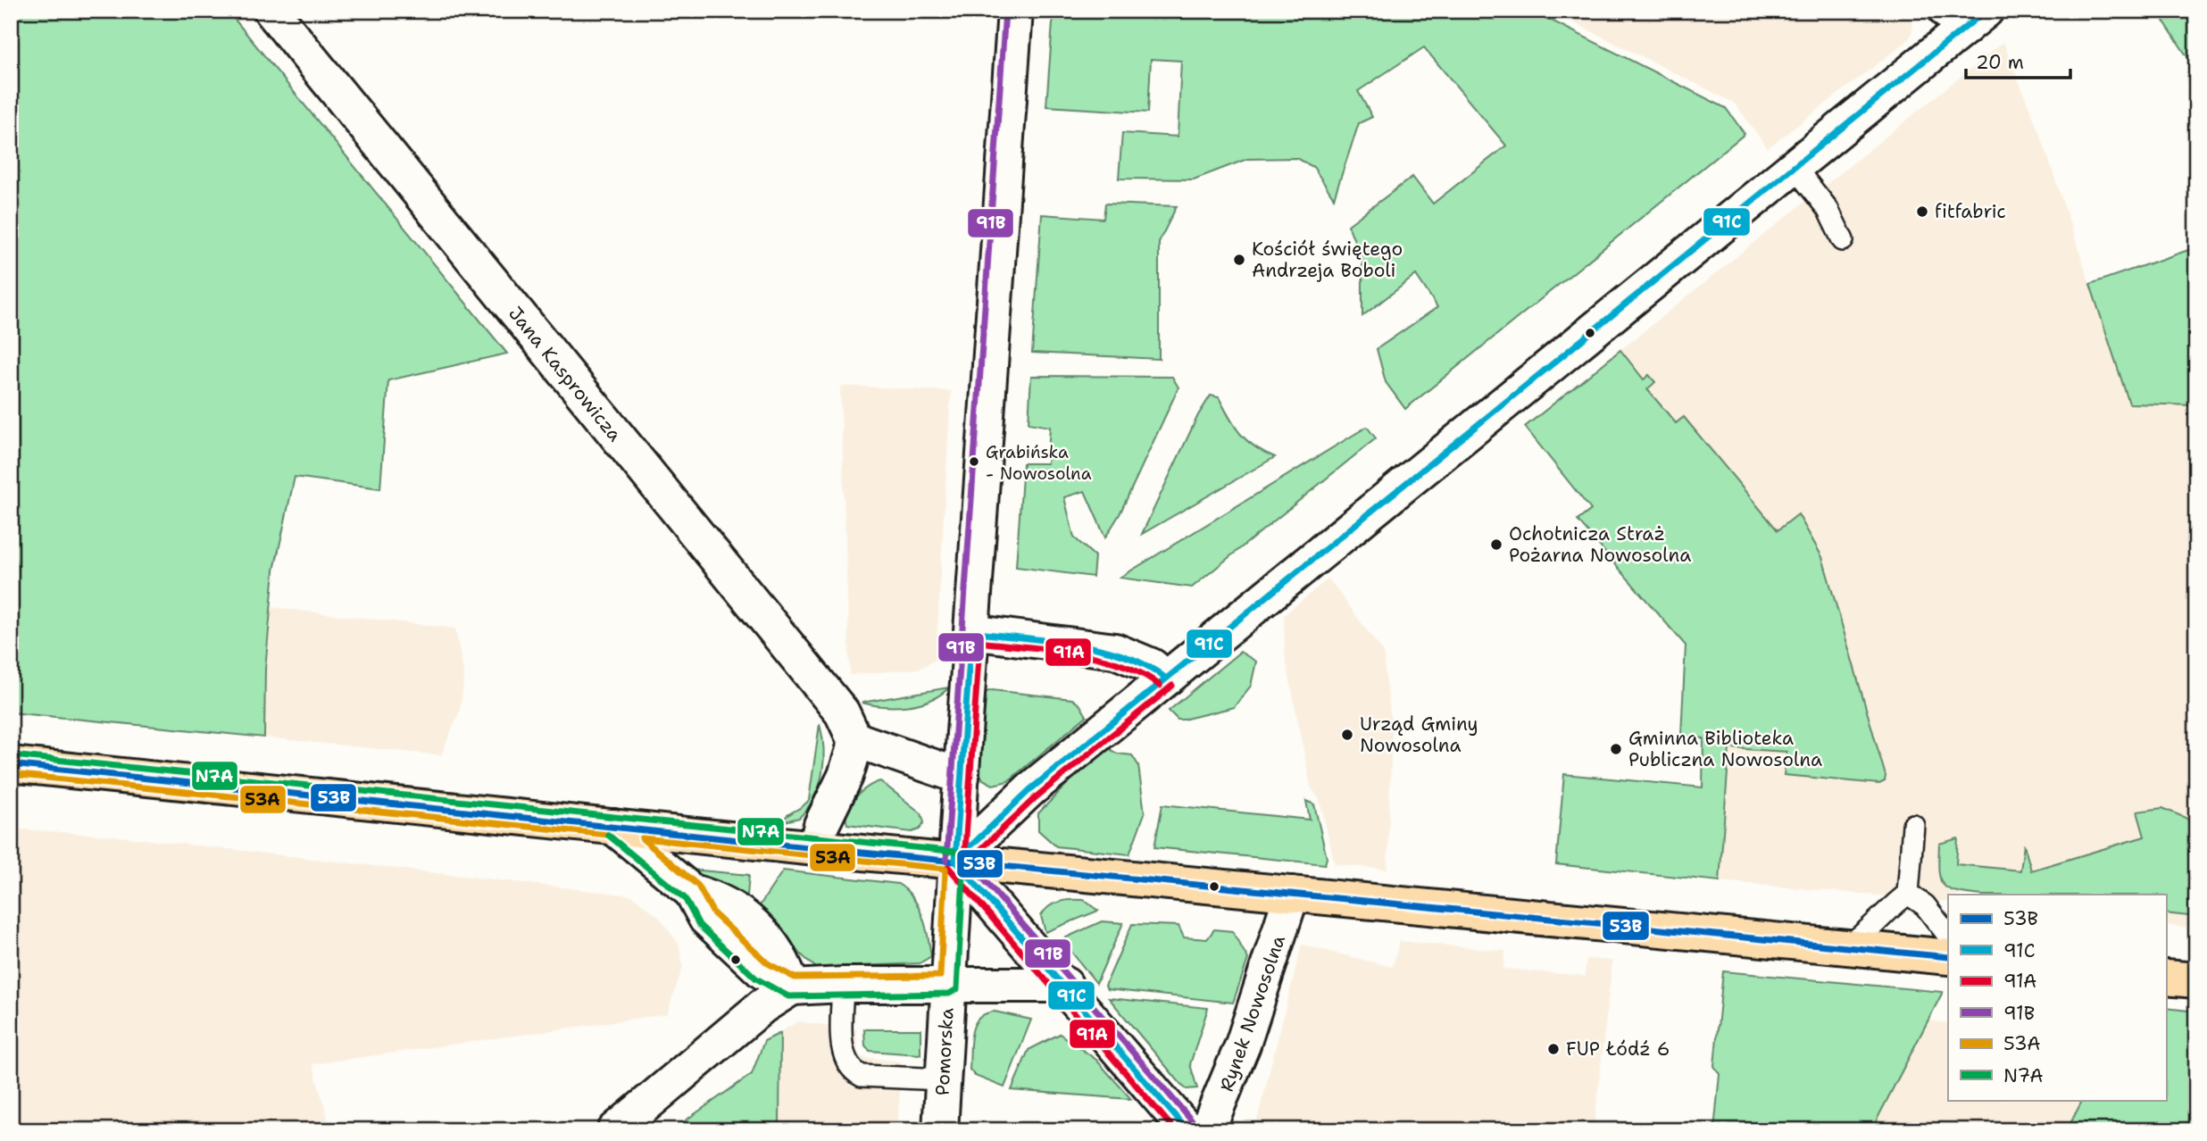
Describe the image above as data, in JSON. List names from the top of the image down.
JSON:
{
  "streets": {
    "street": ["Jana Kasprowicza", "Rynek Nowosolna", "Pomorska"]
  },
  "places": [
    "fitfabric",
    "Kościół świętego Andrzeja Boboli",
    "Grabińska - Nowosolna",
    "Ochotnicza Straż Pożarna Nowosolna",
    "Urząd Gminy Nowosolna",
    "Gminna Biblioteka Publiczna Nowosolna",
    "FUP Łódź 6"
  ],
  "lines": [
    "transit line 91C",
    "transit line 91B",
    "transit line 91A",
    "transit line N7A",
    "transit line 53B",
    "transit line 53A"
  ],
  "legend": [
    "53B",
    "91C",
    "91A",
    "91B",
    "53A",
    "N7A"
  ],
  "scale_bar": "20 m"
}
